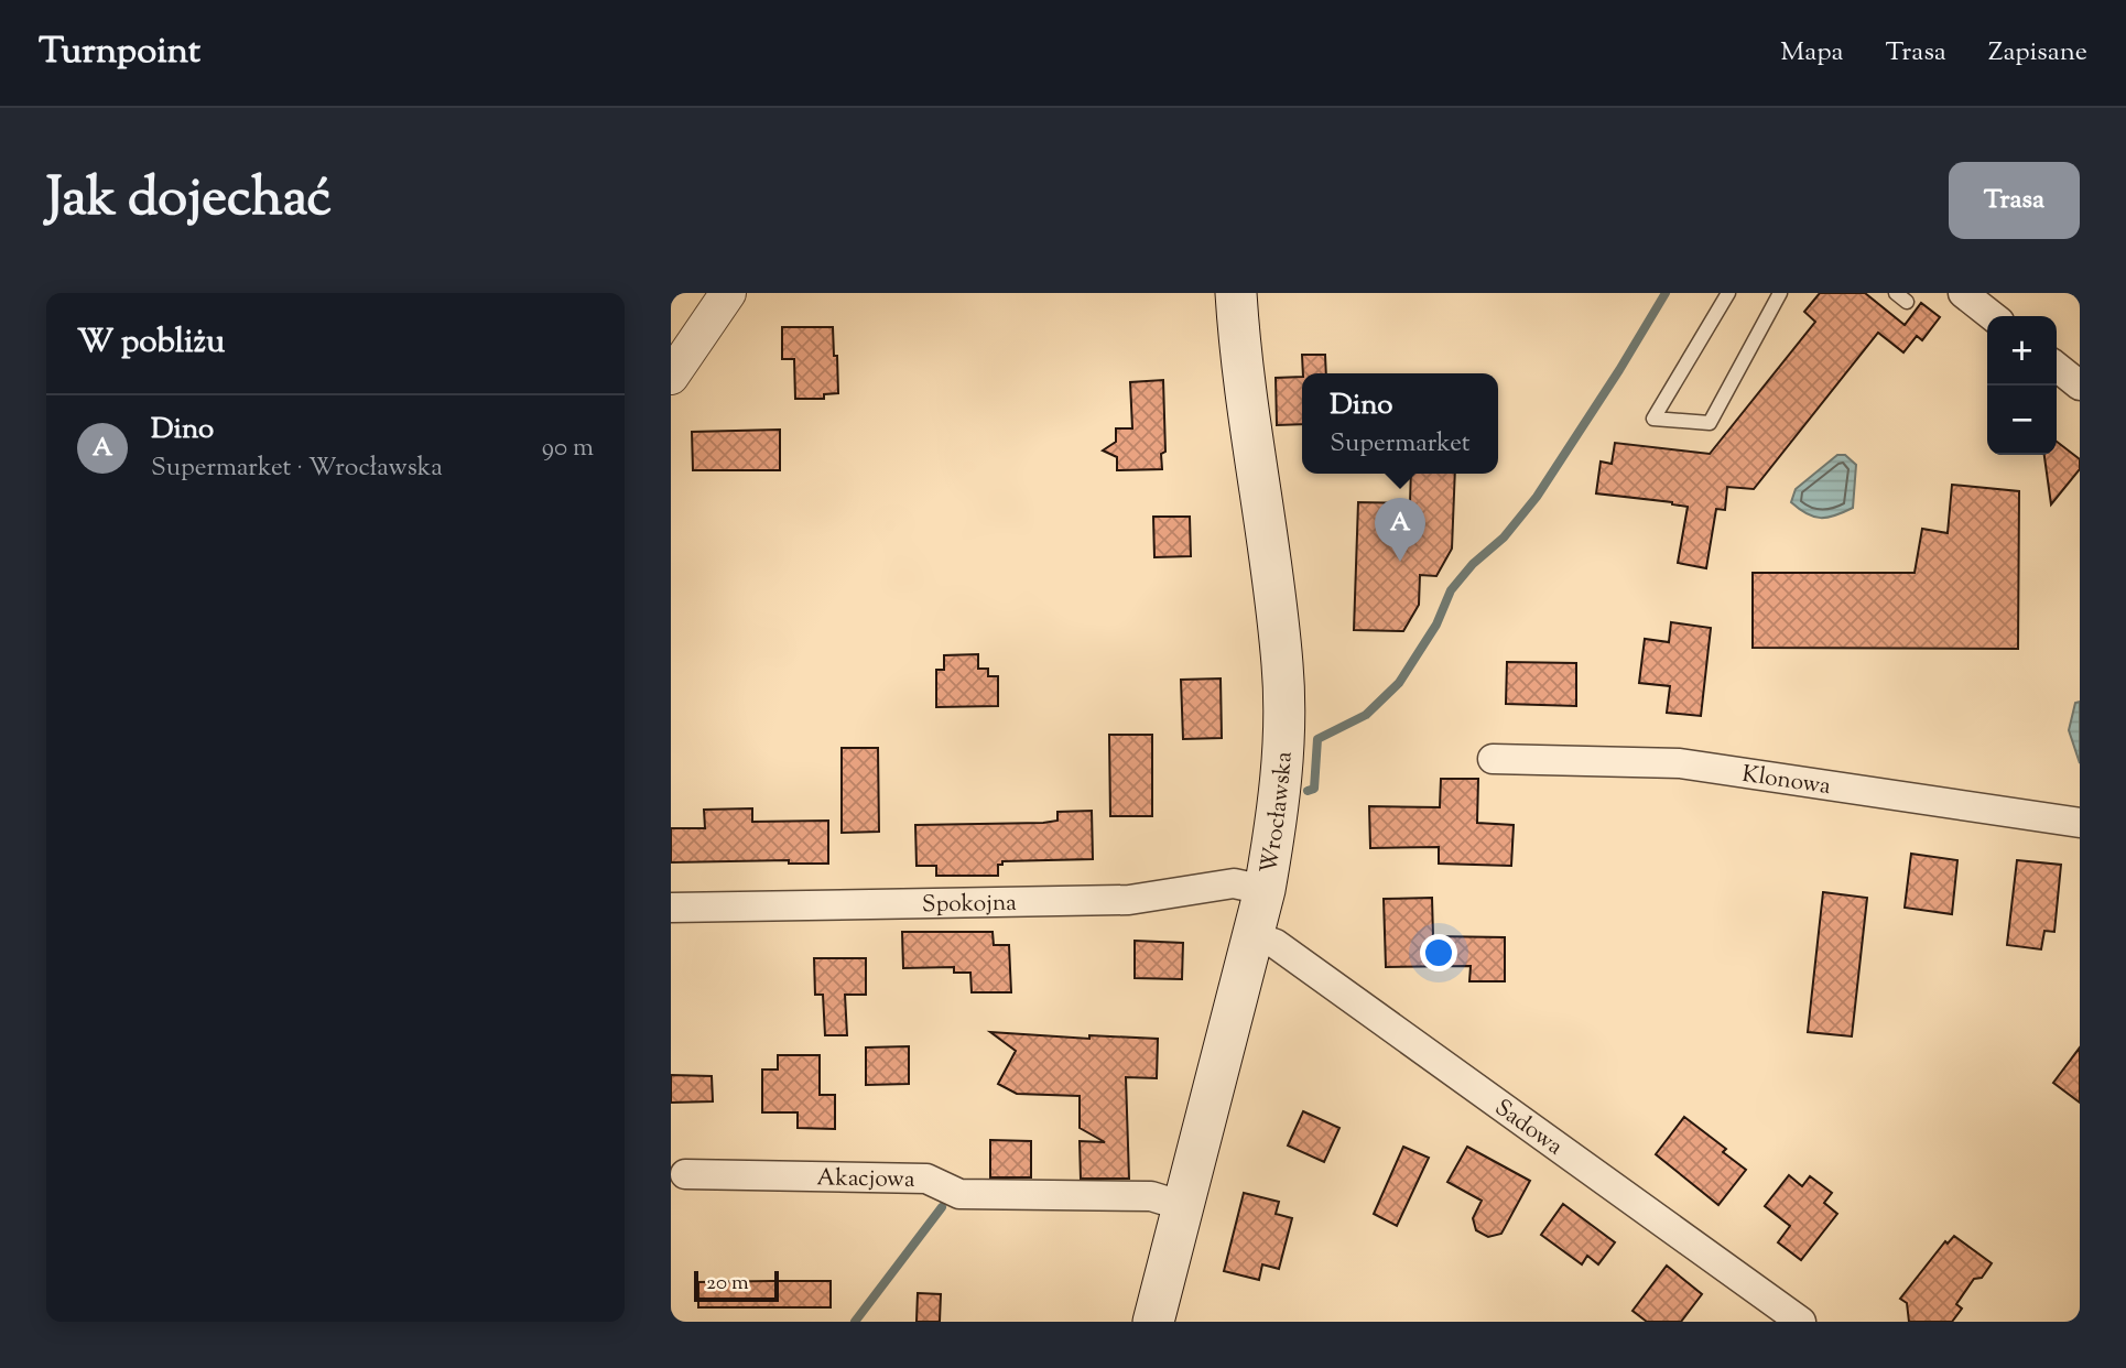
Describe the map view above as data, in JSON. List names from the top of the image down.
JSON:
{
  "streets": {
    "main road": ["Wrocławska"],
    "street": [
      "Klonowa",
      "Spokojna",
      "Sadowa",
      "Akacjowa"
    ]
  },
  "crossings": [
    ["Wrocławska", "Spokojna"],
    ["Wrocławska", "Sadowa"],
    ["Wrocławska", "Akacjowa"]
  ],
  "scale_bar": "20 m",
  "page": {
    "header": "Turnpoint",
    "nav": ["Mapa", "Trasa", "Zapisane"],
    "title": "Jak dojechać",
    "buttons": "Trasa",
    "heading": "W pobliżu",
    "map_buttons": ["+", "−"],
    "popup": ["Dino", "Supermarket"],
    "list": [
      {
        "mark": "A",
        "name": "Dino",
        "note": "Supermarket · Wrocławska",
        "value": "90 m"
      }
    ],
    "pins": "A",
    "scale": "20 m"
  }
}
